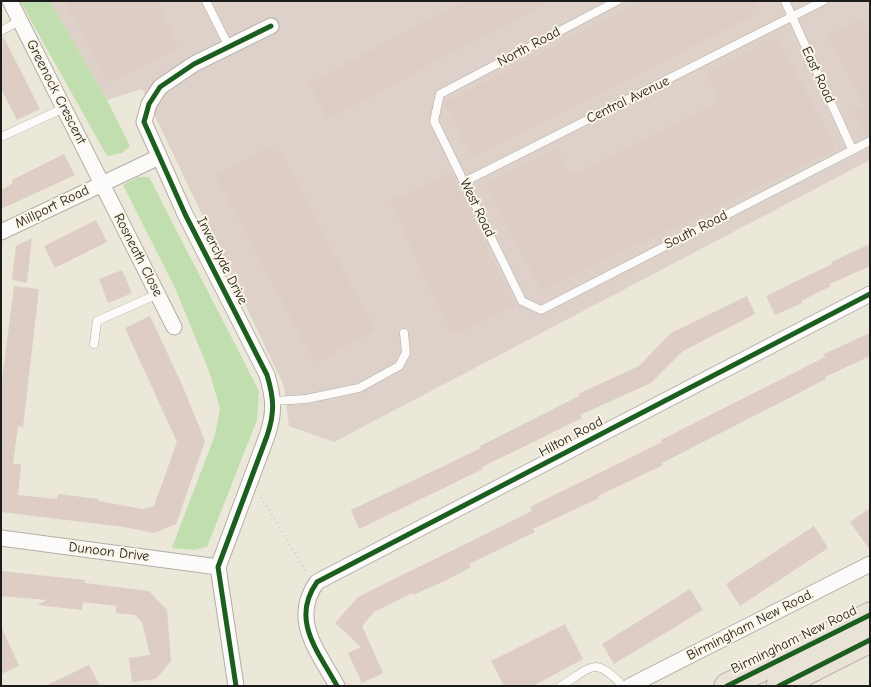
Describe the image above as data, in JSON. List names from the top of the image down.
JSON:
{
  "streets": {
    "highway": ["Birmingham New Road"],
    "street": [
      "Greenock Crescent",
      "Millport Road",
      "Rosneath Close",
      "Inverclyde Drive",
      "Hilton Road",
      "Dunoon Drive",
      "Birmingham New Road."
    ],
    "lane": [
      "North Road",
      "East Road",
      "Central Avenue",
      "West Road",
      "South Road"
    ]
  },
  "crossings": [
    ["North Road", "West Road"],
    ["East Road", "Central Avenue"],
    ["East Road", "South Road"],
    ["Greenock Crescent", "Millport Road"],
    ["Greenock Crescent", "Rosneath Close"],
    ["Central Avenue", "West Road"],
    ["Millport Road", "Rosneath Close"],
    ["Millport Road", "Inverclyde Drive"],
    ["West Road", "South Road"],
    ["Inverclyde Drive", "Dunoon Drive"]
  ]
}
